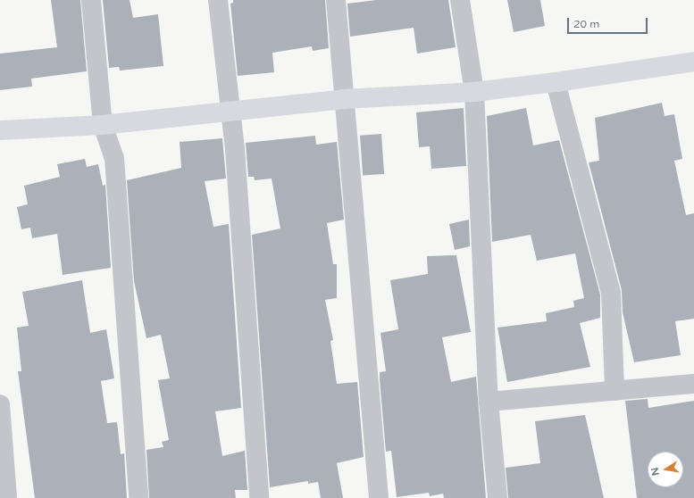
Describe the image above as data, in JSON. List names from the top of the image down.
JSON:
{
  "scale_bar": "20 m",
  "north": "left"
}
